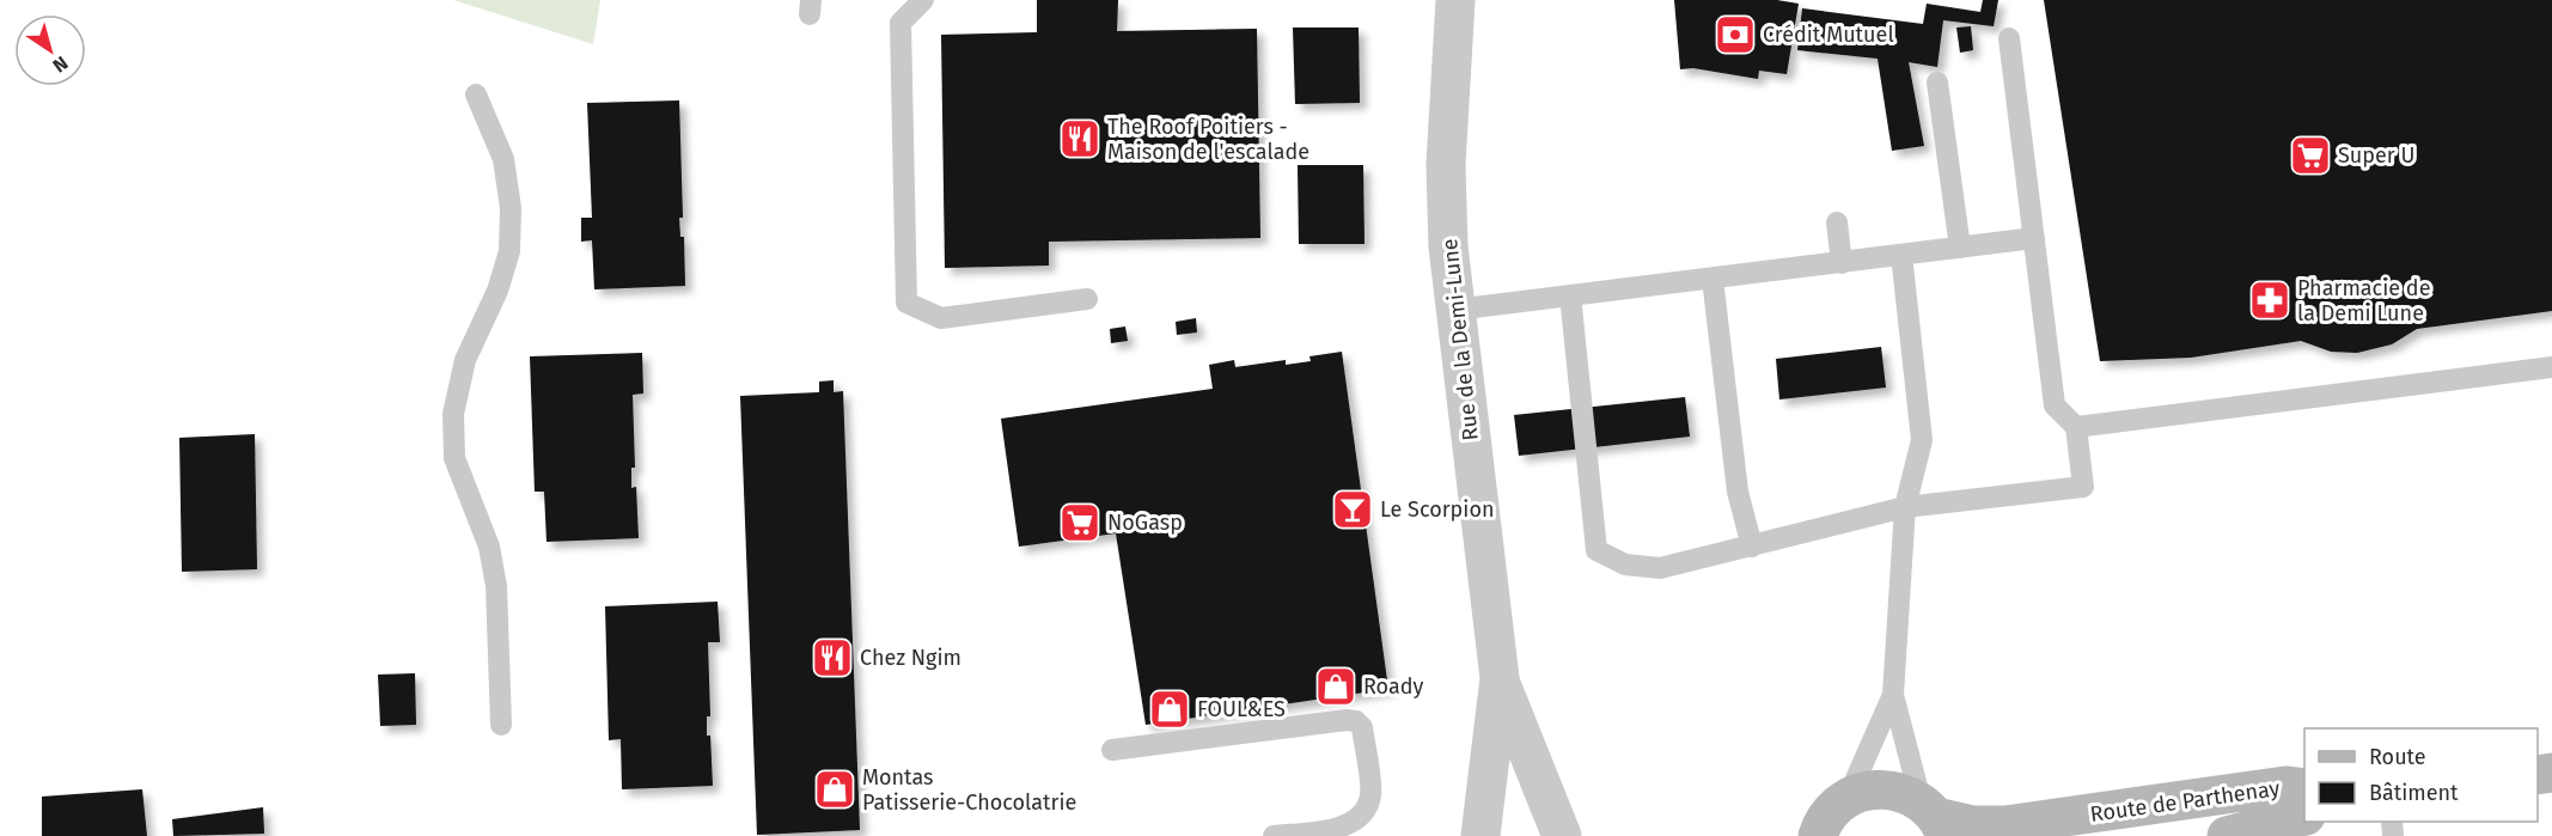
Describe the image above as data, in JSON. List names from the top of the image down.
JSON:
{
  "streets": {
    "main road": ["Route de Parthenay"],
    "street": ["Rue de la Demi-Lune"]
  },
  "places": {
    "bank": ["Crédit Mutuel"],
    "restaurant": ["The Roof Poitiers - Maison de l'escalade", "Chez Ngim"],
    "supermarket": ["Super U", "NoGasp"],
    "pharmacy": ["Pharmacie de la Demi Lune"],
    "bar": ["Le Scorpion"],
    "shop": ["Roady", "FOUL&ES", "Montas Patisserie-Chocolatrie"]
  },
  "legend": ["Route", "Bâtiment"],
  "north": "bottom right"
}
